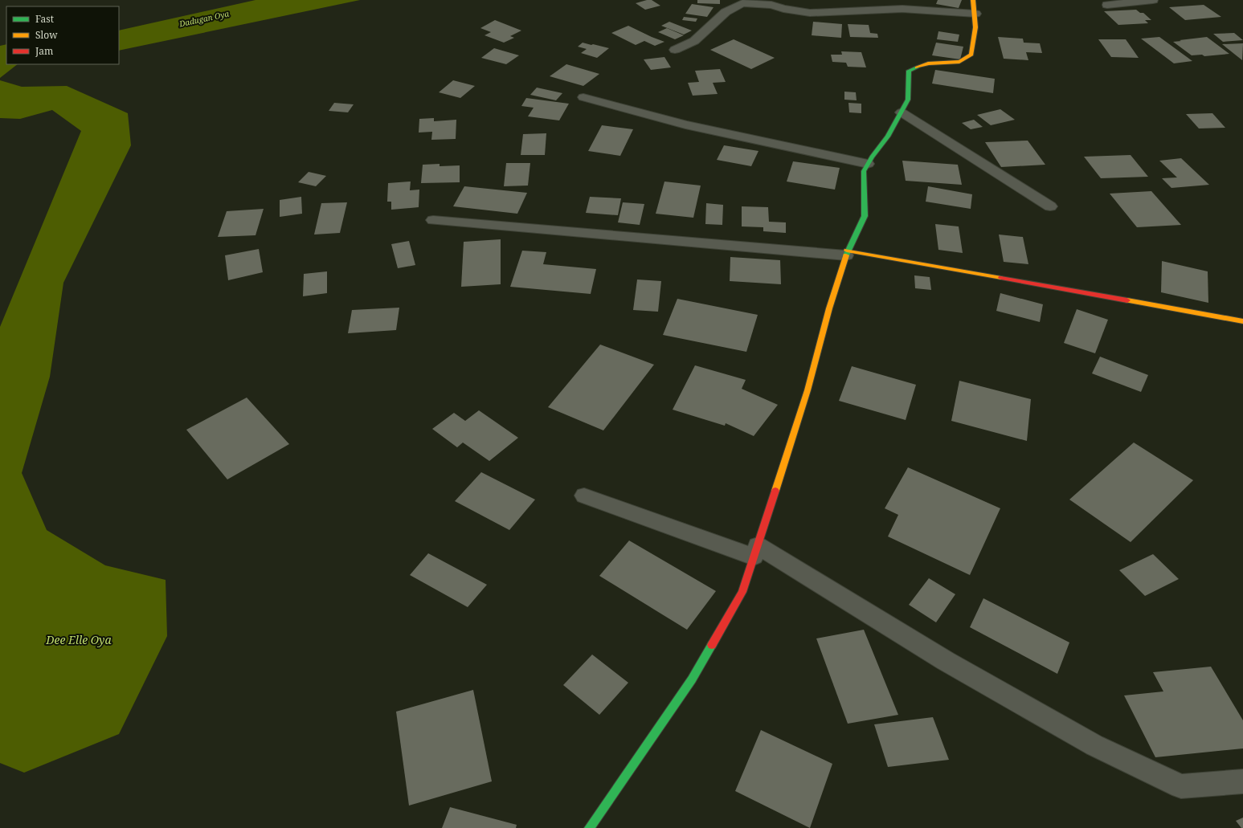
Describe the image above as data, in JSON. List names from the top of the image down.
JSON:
{
  "water": ["Dadugan Oya", "Dee Elle Oya"],
  "legend": ["Fast", "Slow", "Jam"]
}
